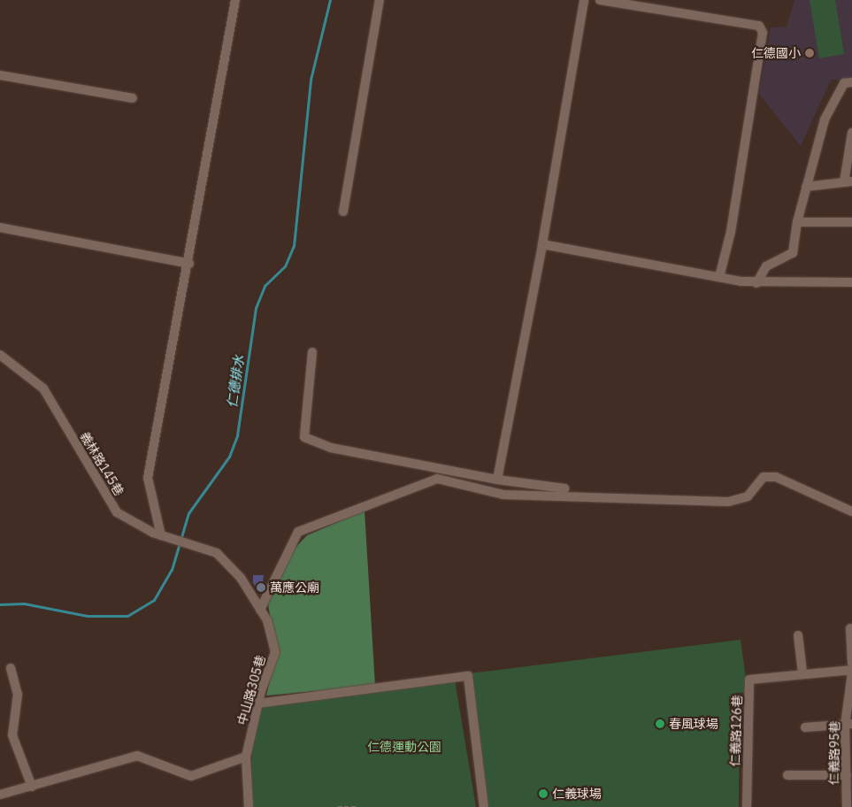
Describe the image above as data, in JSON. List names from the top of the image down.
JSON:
{
  "streets": {
    "street": [
      "義林路145巷",
      "中山路305巷",
      "仁義路126巷",
      "仁義路95巷"
    ]
  },
  "crossings": [
    ["義林路145巷", "中山路305巷"]
  ],
  "water": ["仁德排水"],
  "parks": ["仁德運動公園"],
  "places": [
    "仁德國小",
    "萬應公廟",
    "春風球場",
    "仁義球場"
  ]
}
